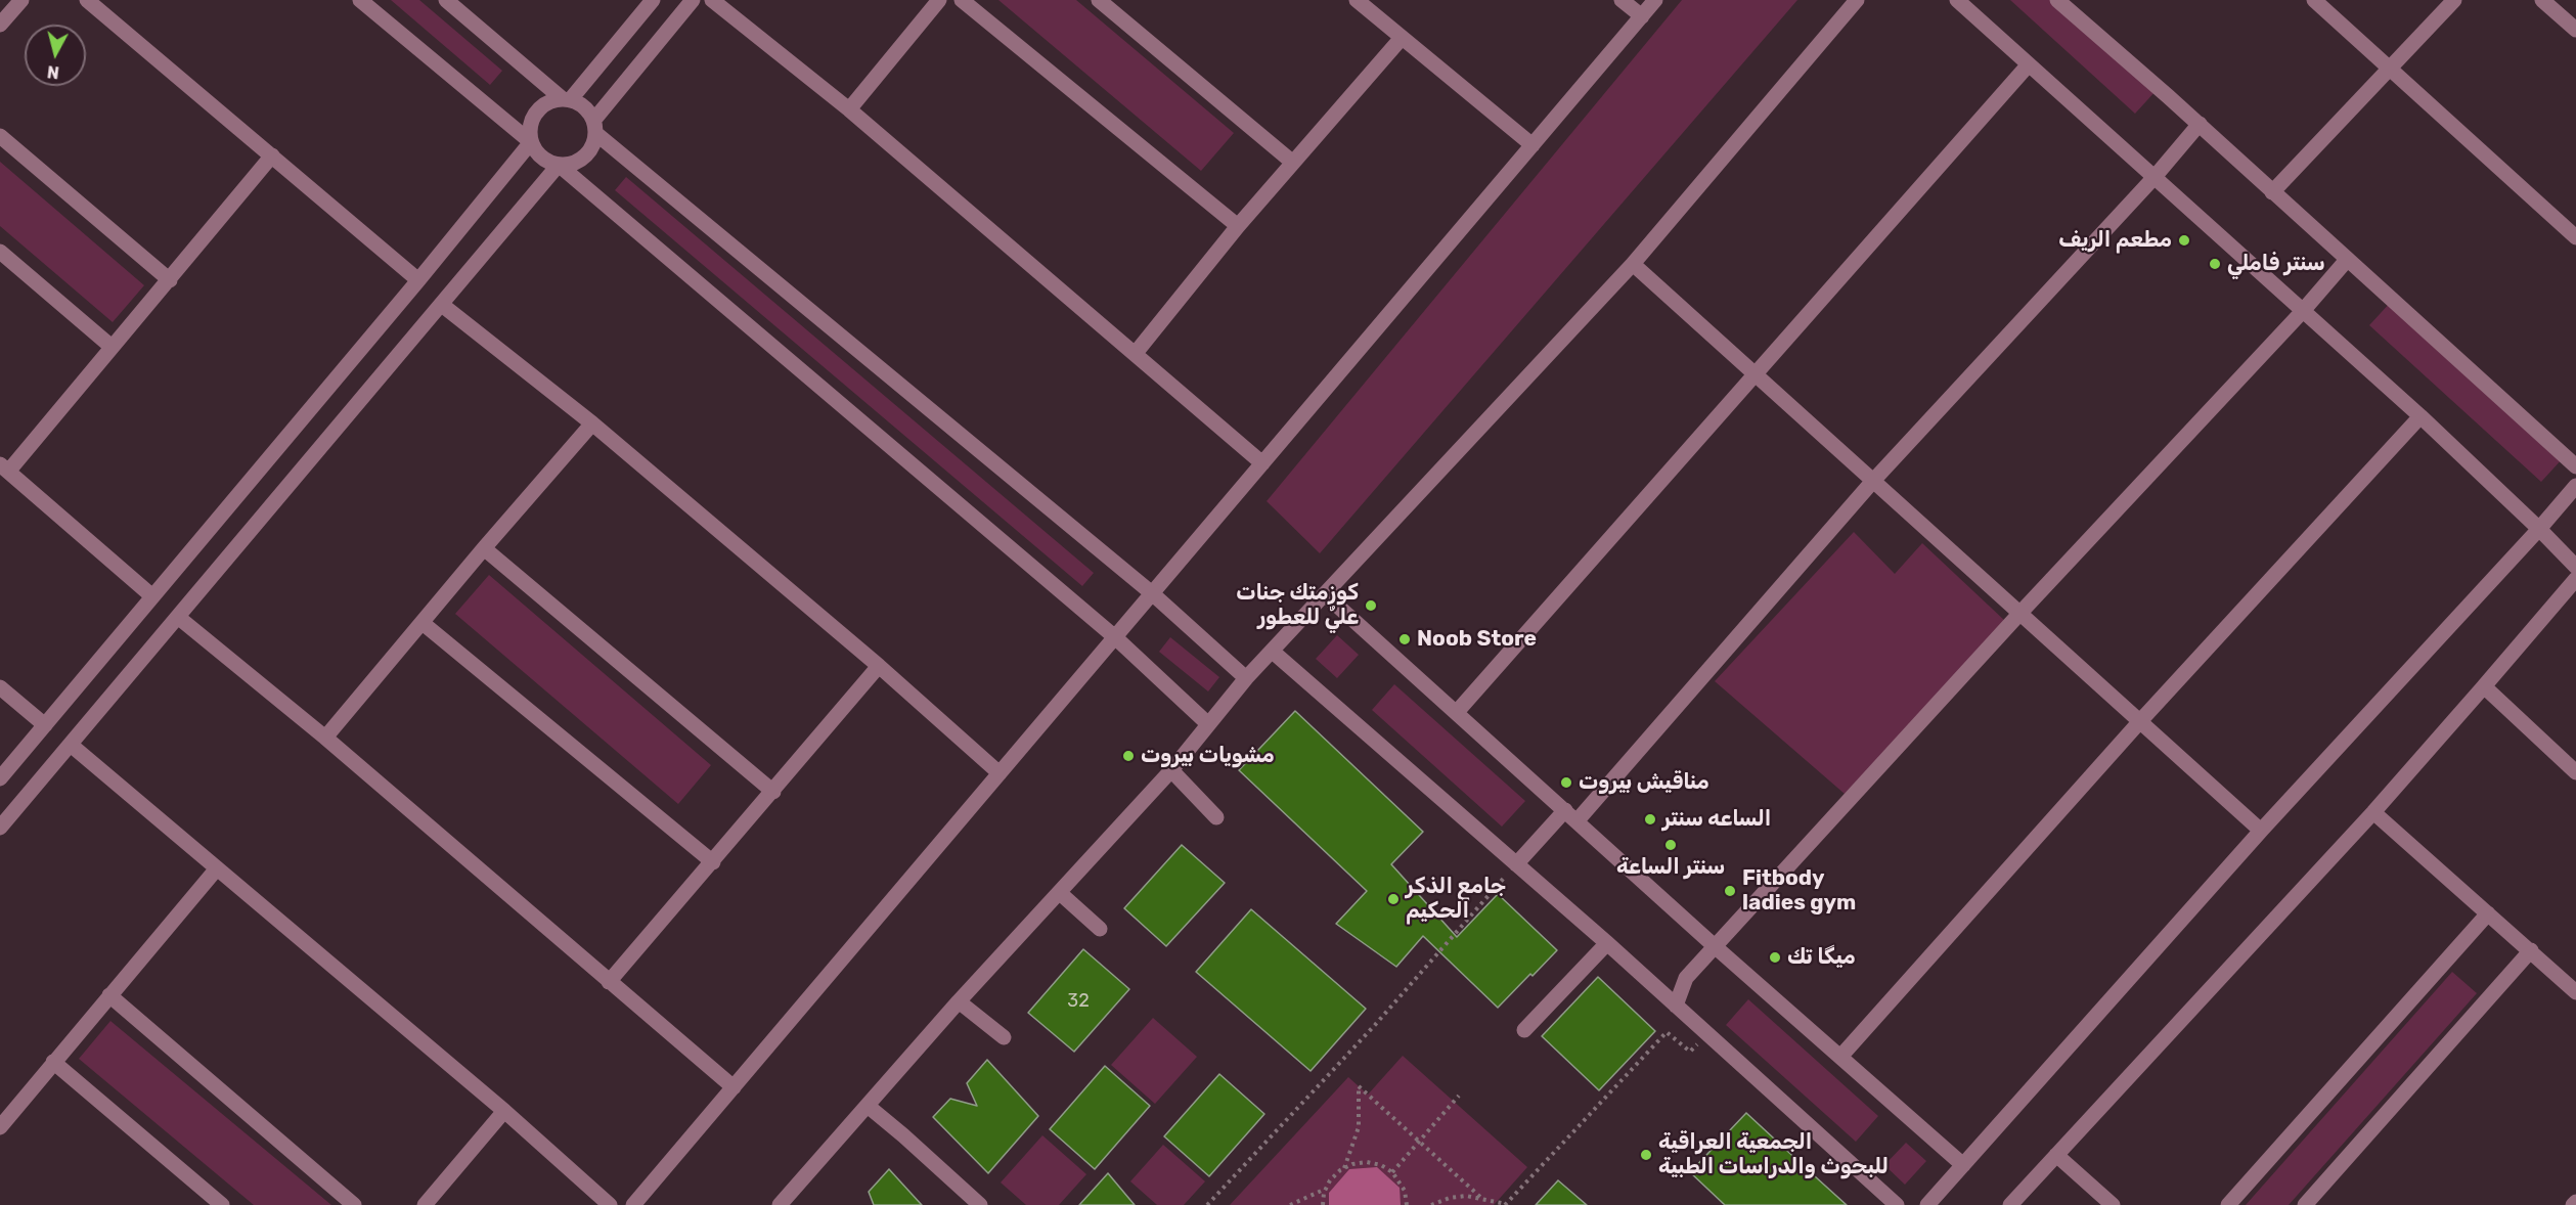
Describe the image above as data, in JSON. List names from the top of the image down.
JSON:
{
  "places": [
    "مطعم الريف",
    "سنتر فاملي",
    "كوزمتك جنات عليٌ للعطور",
    "Noob Store",
    "مشويات بيروت",
    "مناقيش بيروت",
    "الساعه سنتر",
    "سنتر الساعة",
    "Fitbody ladies gym",
    "جامع الذكر الحكيم",
    "ميگا تك",
    "الجمعية العراقية للبحوث والدراسات الطبية"
  ],
  "house_numbers": ["32"],
  "north": "bottom"
}
